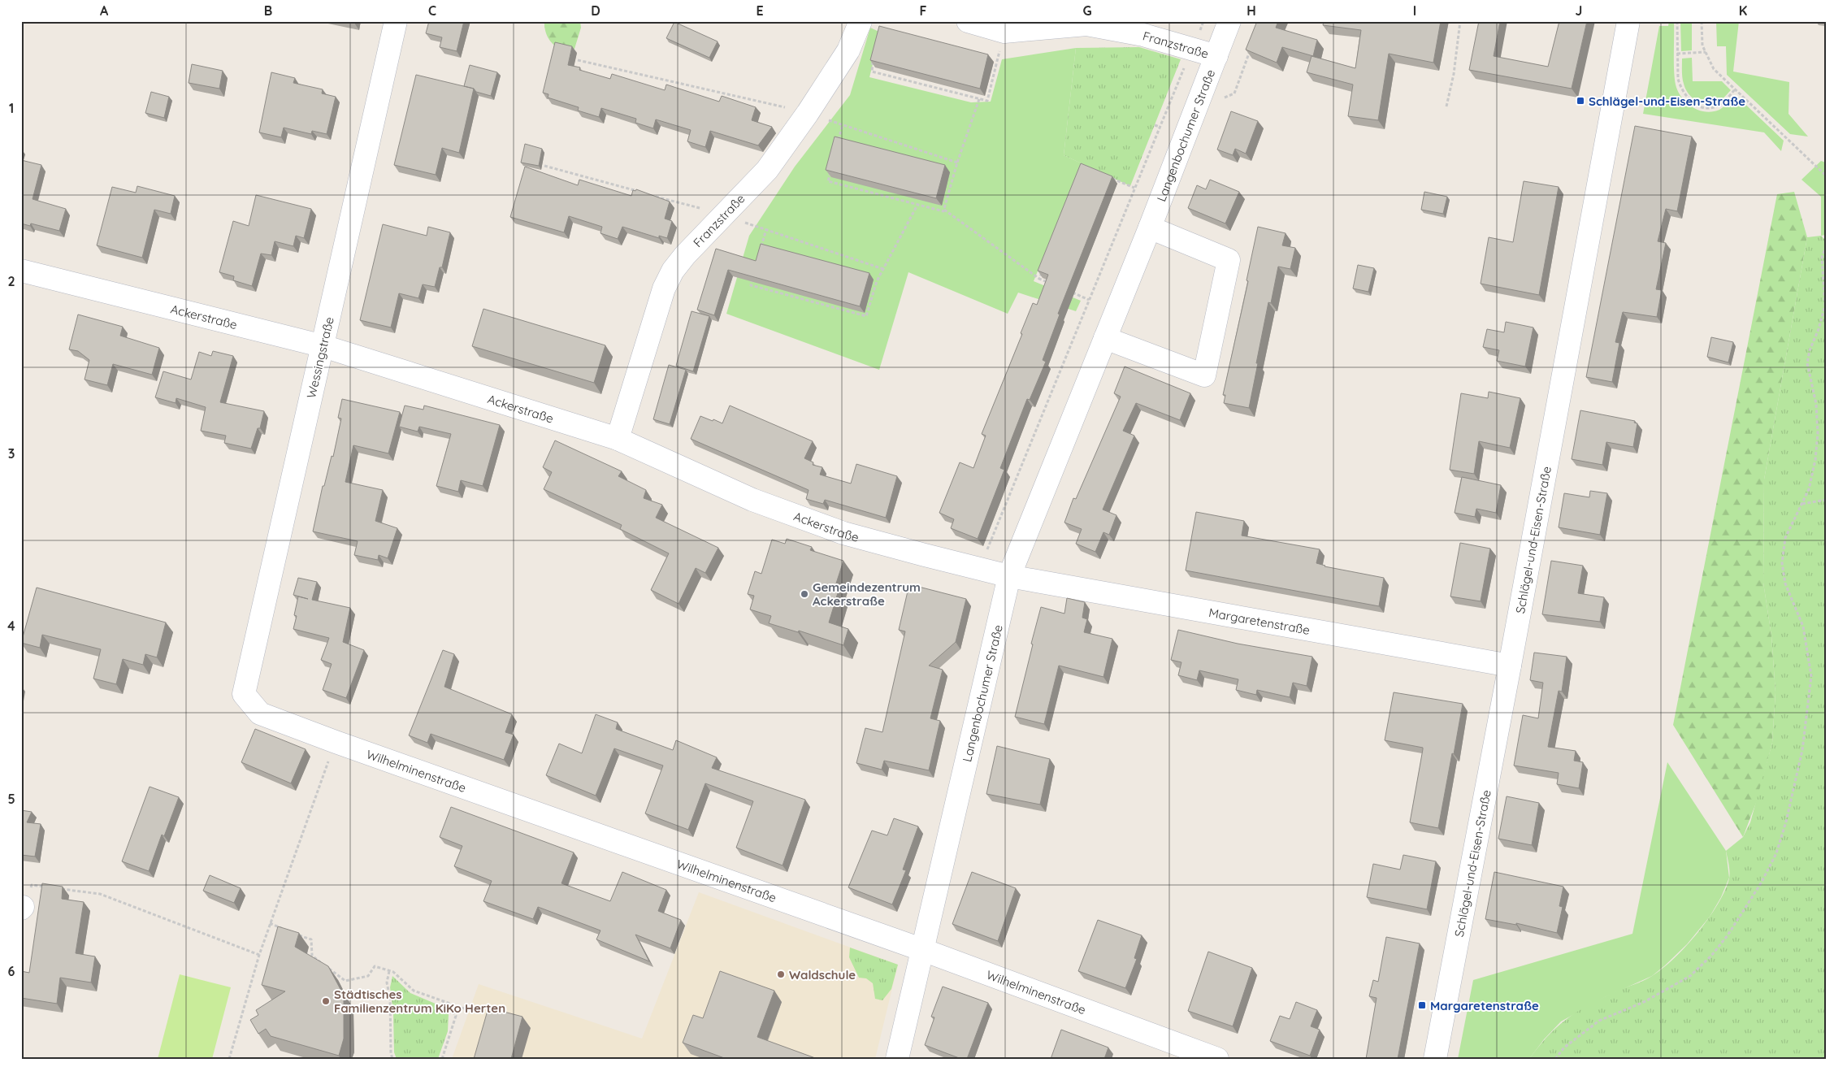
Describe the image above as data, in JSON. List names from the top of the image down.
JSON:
{
  "streets": {
    "street": [
      "Franzstraße",
      "Langenbochumer Straße",
      "Ackerstraße",
      "Wessingstraße",
      "Schlägel-und-Eisen-Straße",
      "Margaretenstraße",
      "Wilhelminenstraße"
    ]
  },
  "crossings": [
    ["Franzstraße", "Langenbochumer Straße"],
    ["Franzstraße", "Ackerstraße"],
    ["Langenbochumer Straße", "Ackerstraße"],
    ["Langenbochumer Straße", "Margaretenstraße"],
    ["Langenbochumer Straße", "Wilhelminenstraße"],
    ["Ackerstraße", "Wessingstraße"],
    ["Ackerstraße", "Margaretenstraße"],
    ["Wessingstraße", "Wilhelminenstraße"],
    ["Schlägel-und-Eisen-Straße", "Margaretenstraße"]
  ],
  "places": {
    "transit": ["Schlägel-und-Eisen-Straße", "Margaretenstraße"],
    "other": ["Gemeindezentrum Ackerstraße", "Waldschule", "Städtisches Familienzentrum KiKo Herten"]
  },
  "grid": {
    "columns": [
      "A",
      "B",
      "C",
      "D",
      "E",
      "F",
      "G",
      "H",
      "I",
      "J",
      "K"
    ],
    "rows": [
      "1",
      "2",
      "3",
      "4",
      "5",
      "6"
    ]
  }
}
